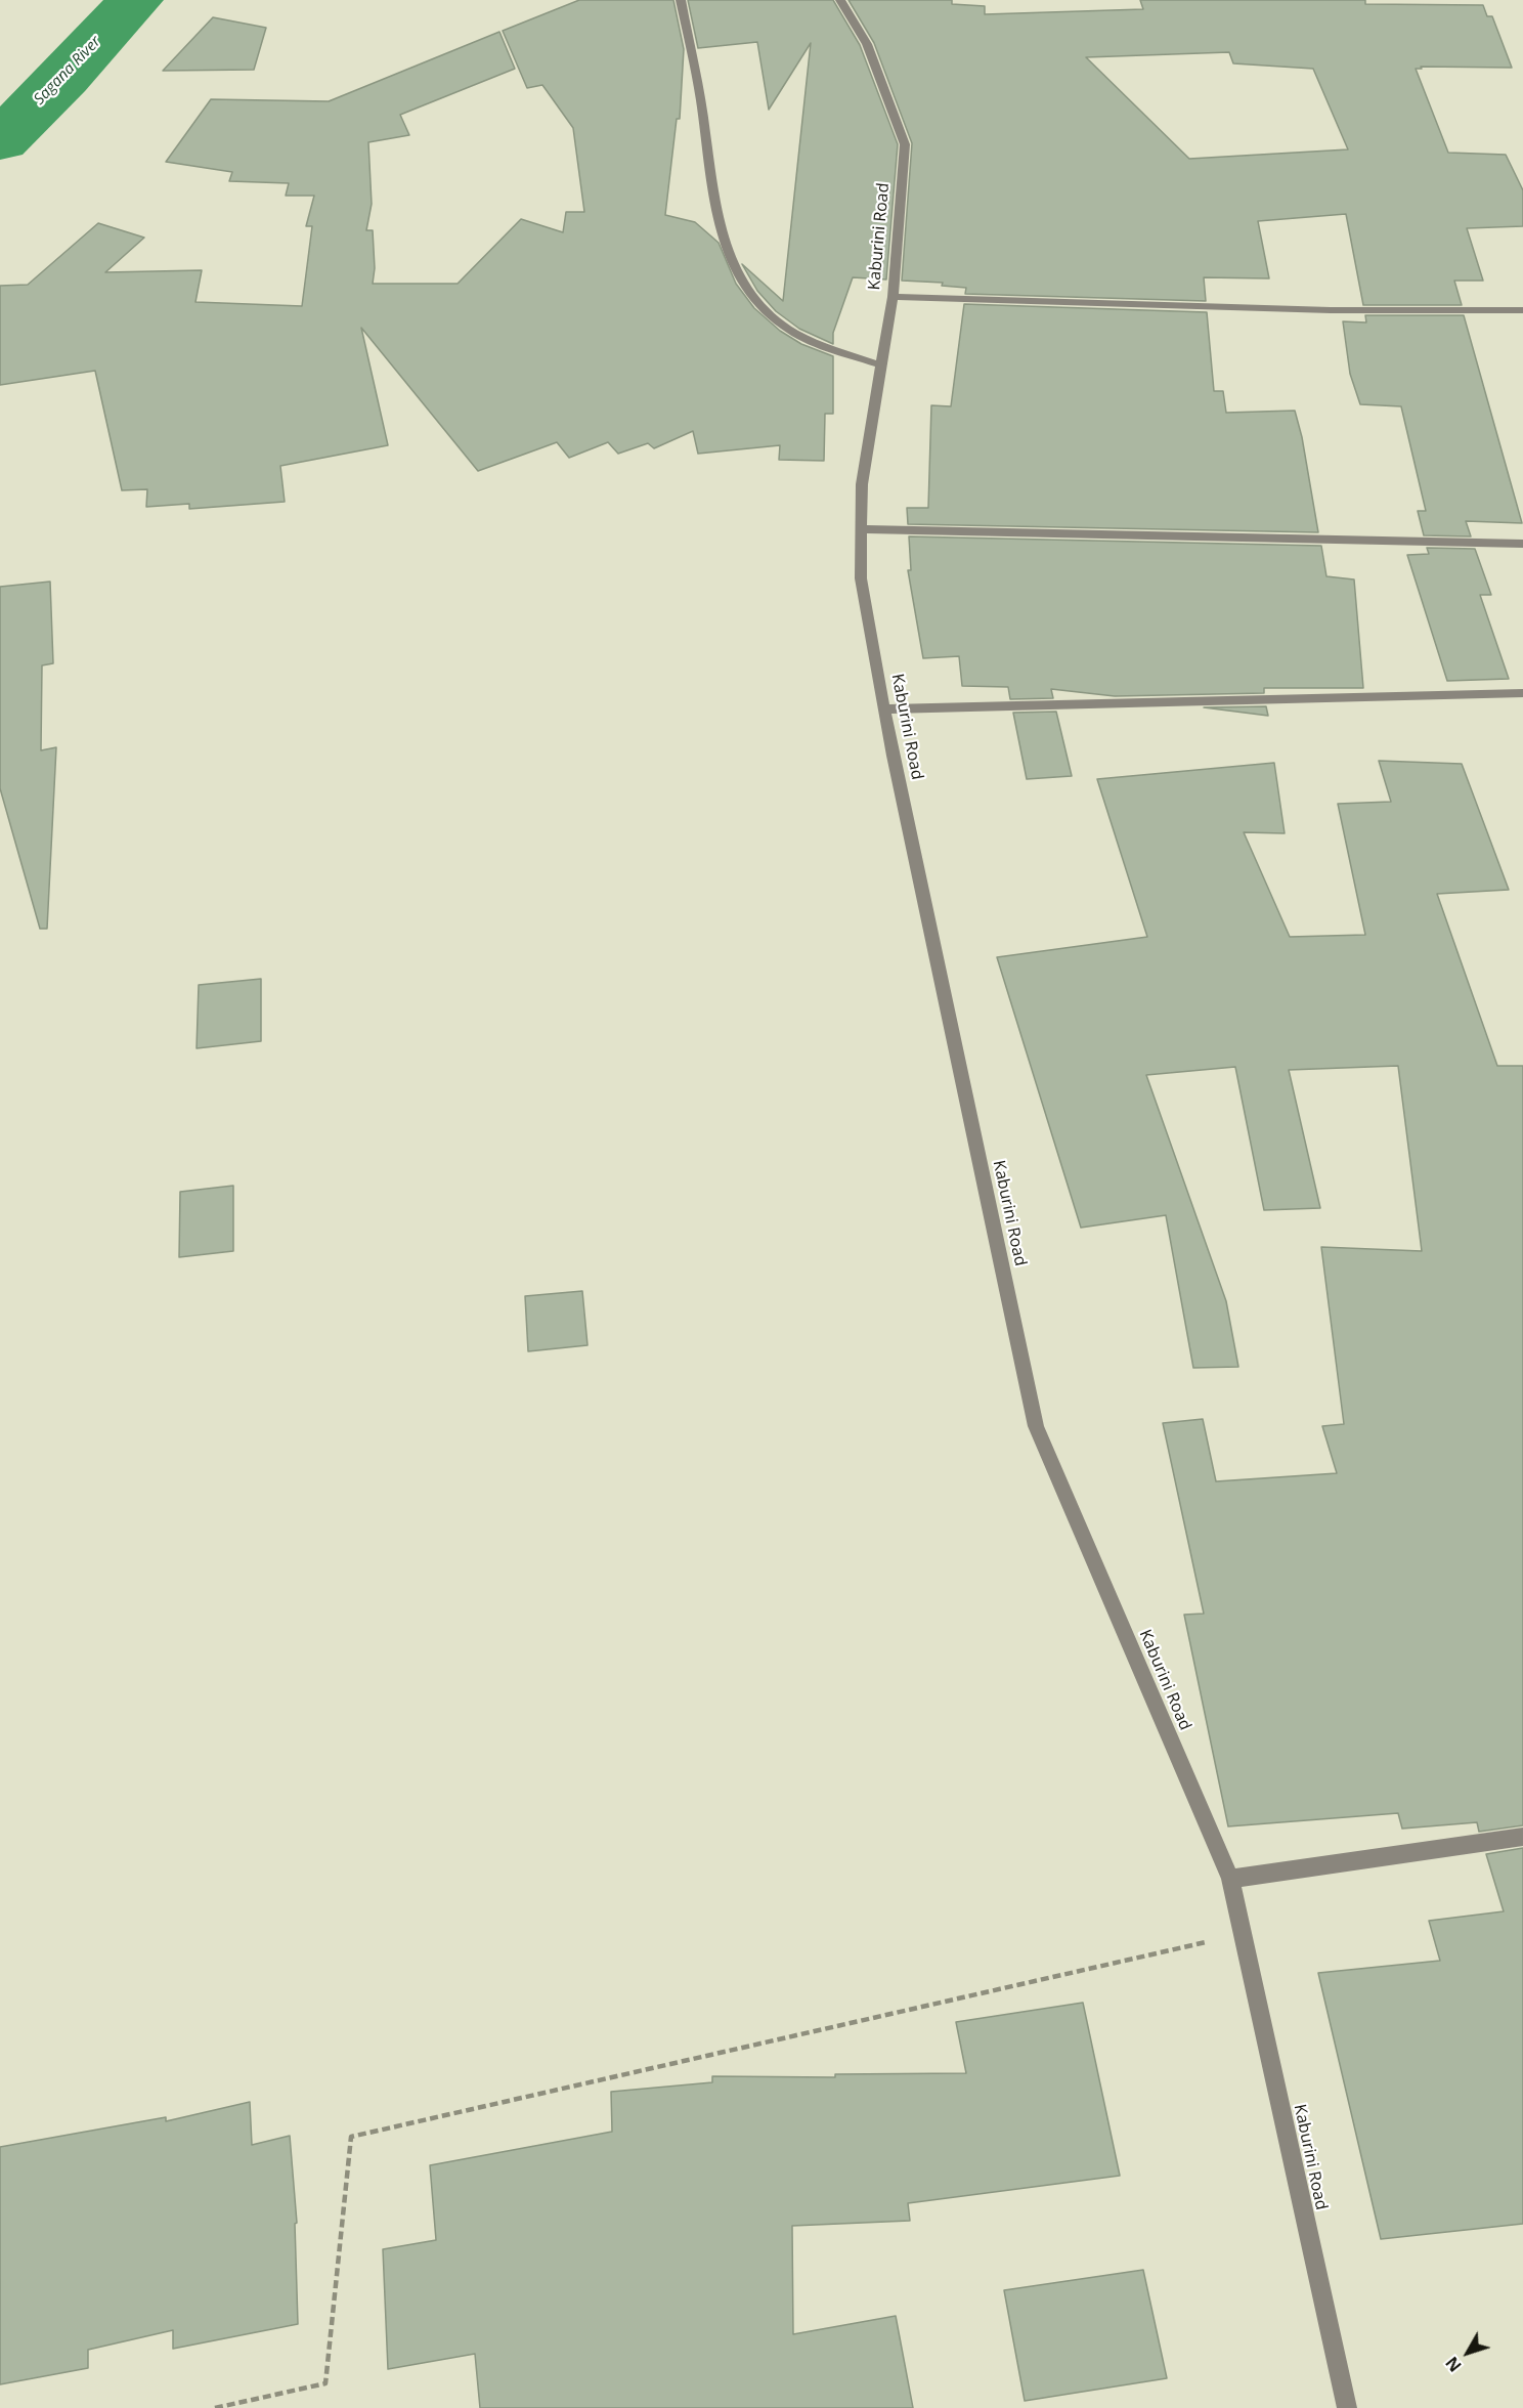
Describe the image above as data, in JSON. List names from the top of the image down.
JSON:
{
  "streets": {
    "street": ["Kaburini Road"]
  },
  "water": ["Sagana River"],
  "north": "bottom left"
}
